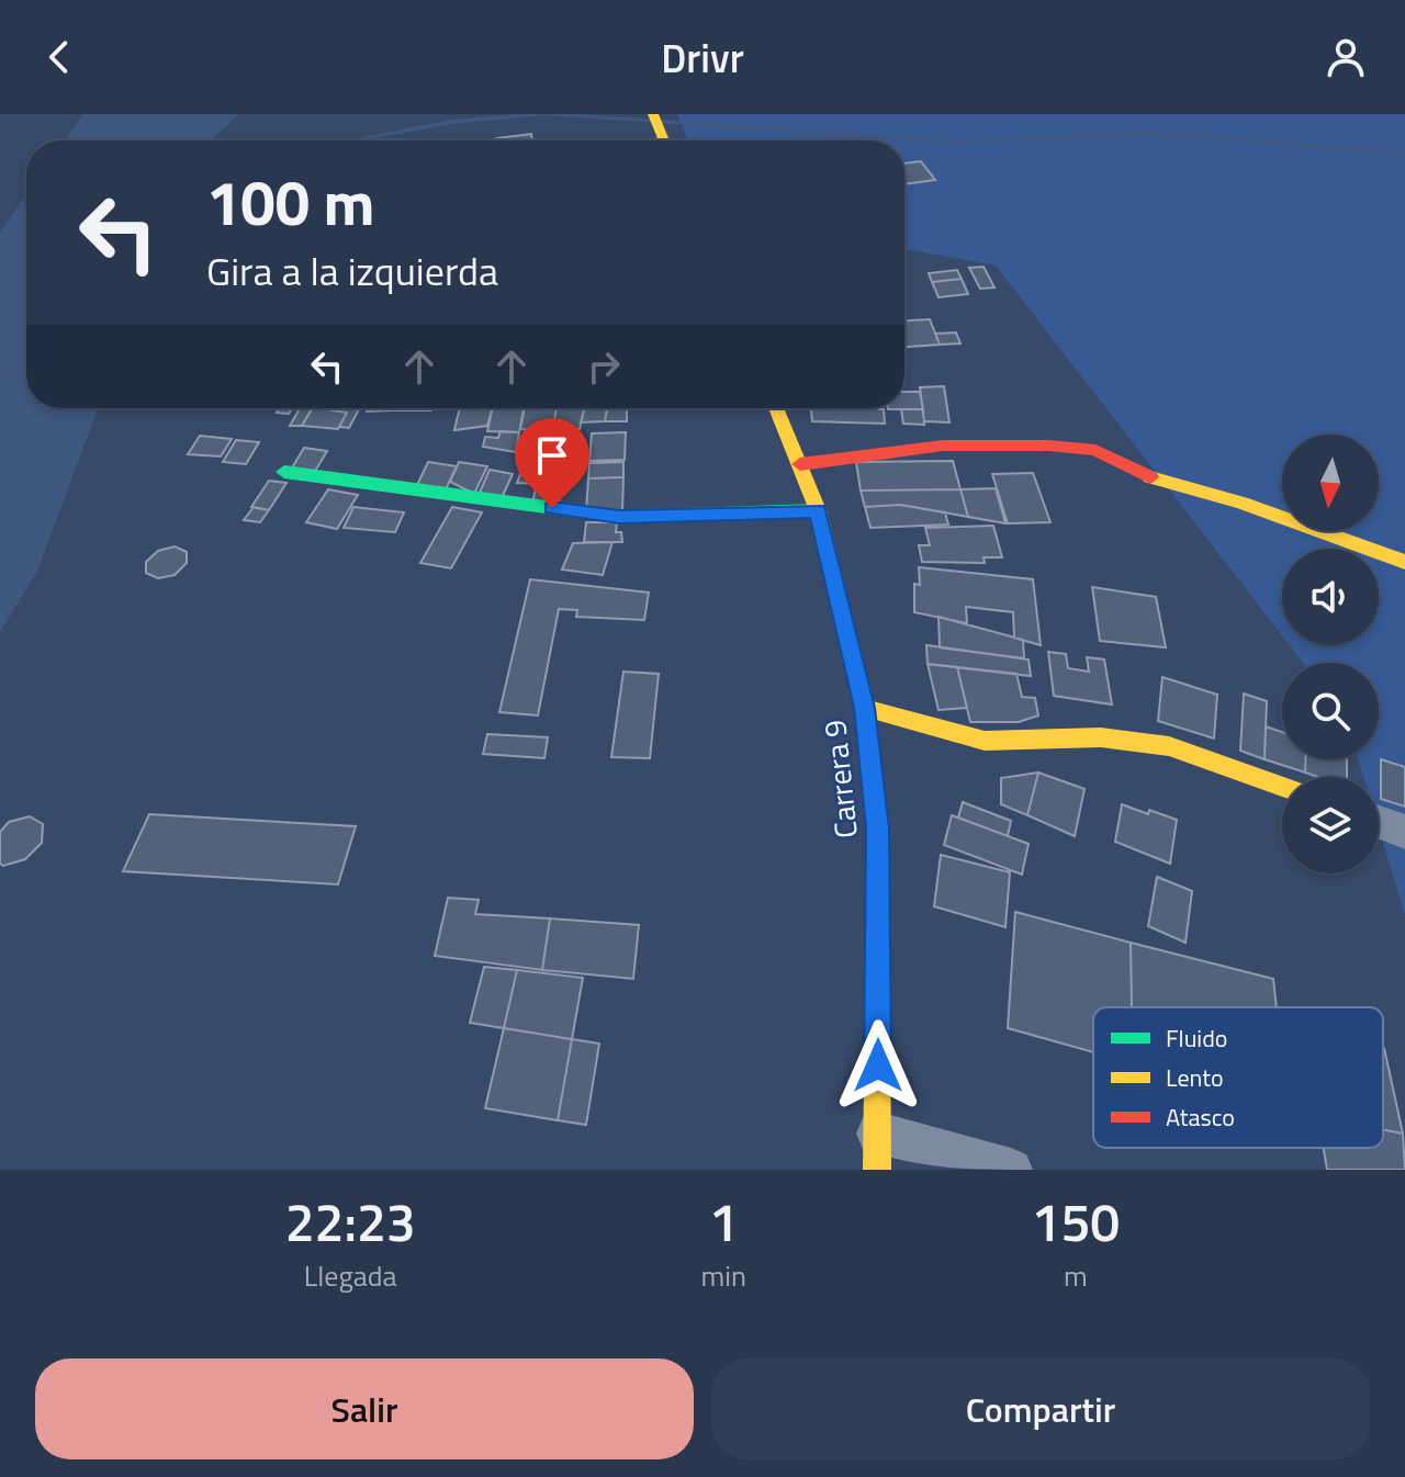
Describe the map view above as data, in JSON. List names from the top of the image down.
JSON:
{
  "streets": {
    "main road": ["Carrera 9"]
  },
  "legend": ["Fluido", "Lento", "Atasco"],
  "north": "bottom",
  "page": {
    "header": "Drivr",
    "turn": ["100 m", "Gira a la izquierda"],
    "eta": [
      "22:23",
      "Llegada",
      "1",
      "min",
      "150",
      "m"
    ],
    "buttons": ["Salir", "Compartir"]
  }
}
